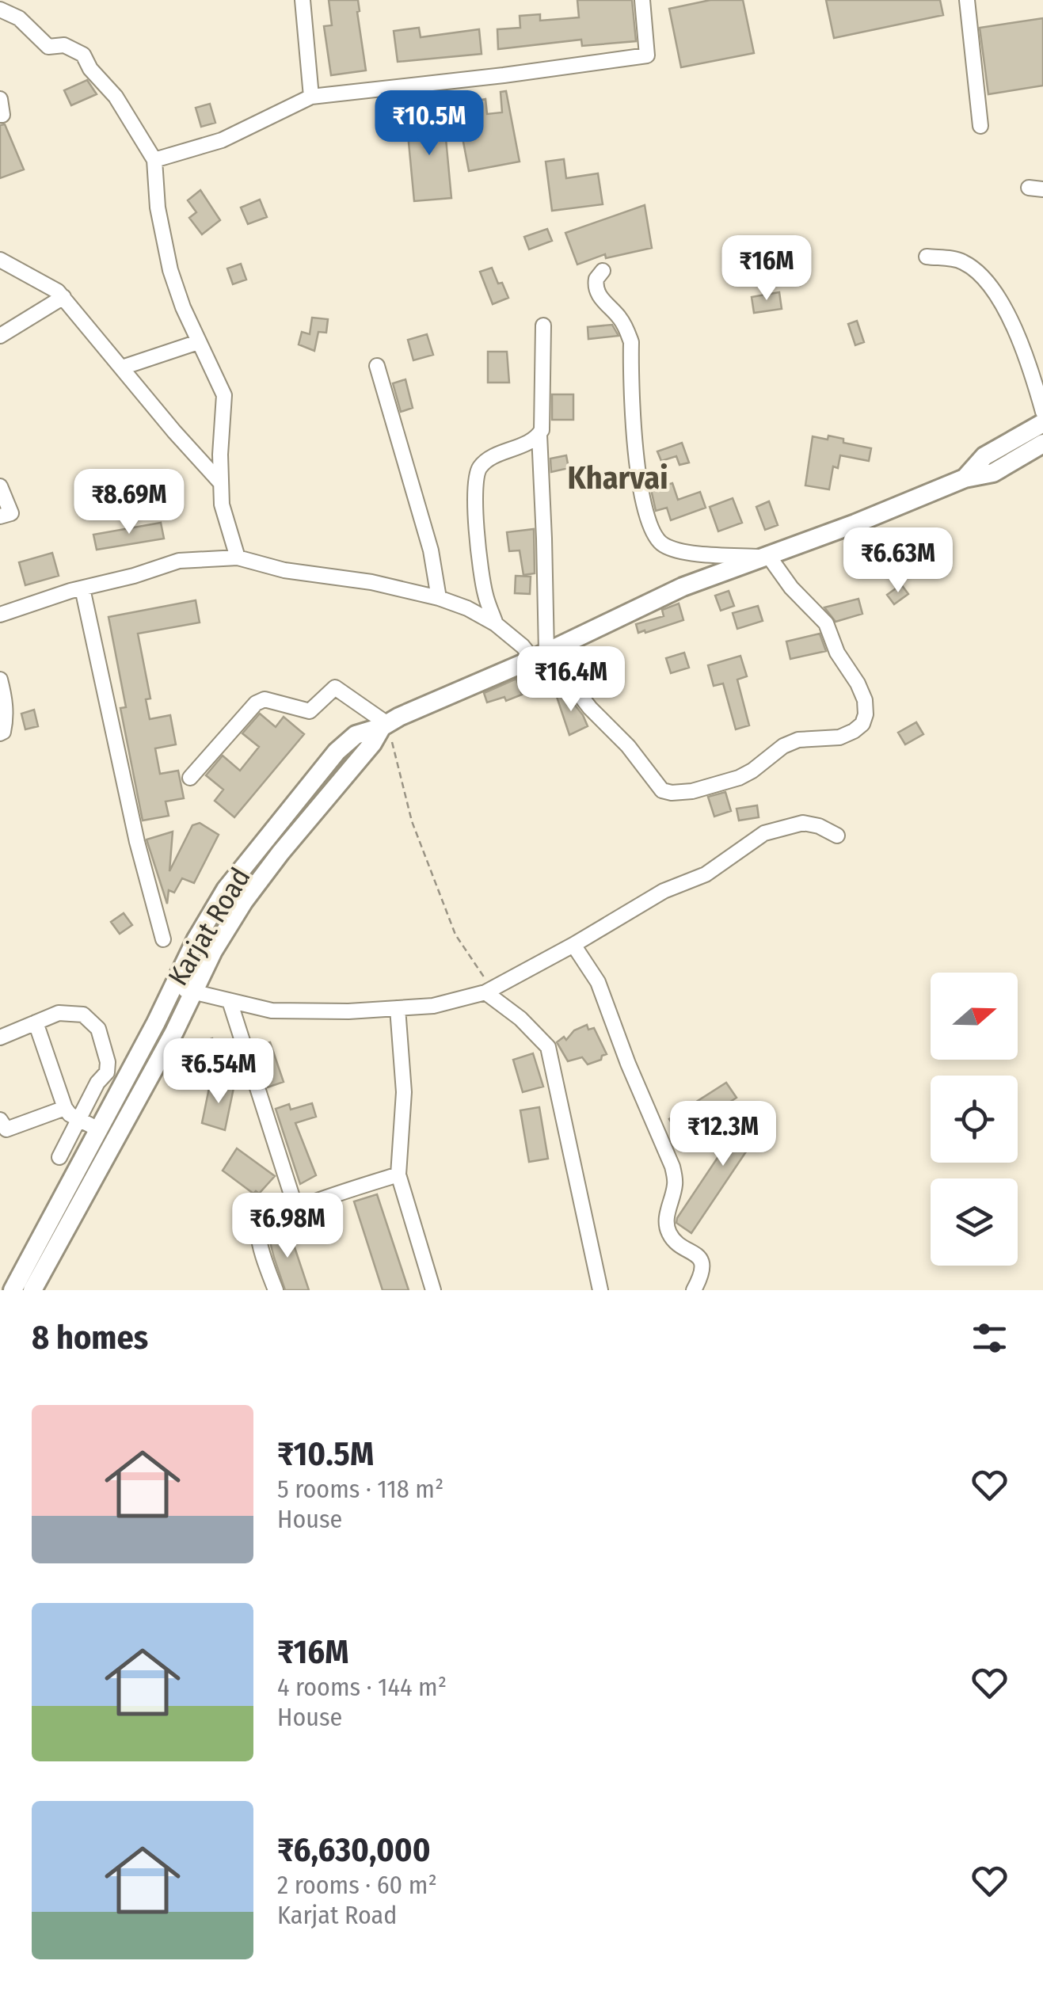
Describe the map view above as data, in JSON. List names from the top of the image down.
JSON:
{
  "streets": {
    "main road": ["Karjat Road"]
  },
  "districts": ["Kharvai"],
  "north": "right",
  "page": {
    "price": [
      "₹10.5M",
      "₹16M",
      "₹8.69M",
      "₹6.63M",
      "₹16.4M",
      "₹6.54M",
      "₹12.3M",
      "₹6.98M"
    ],
    "heading": "8 homes",
    "list": [
      {
        "name": "₹10.5M",
        "note": "5 rooms · 118 m² · House"
      },
      {
        "name": "₹16M",
        "note": "4 rooms · 144 m² · House"
      },
      {
        "name": "₹6,630,000",
        "note": "2 rooms · 60 m² · Karjat Road"
      }
    ]
  }
}
